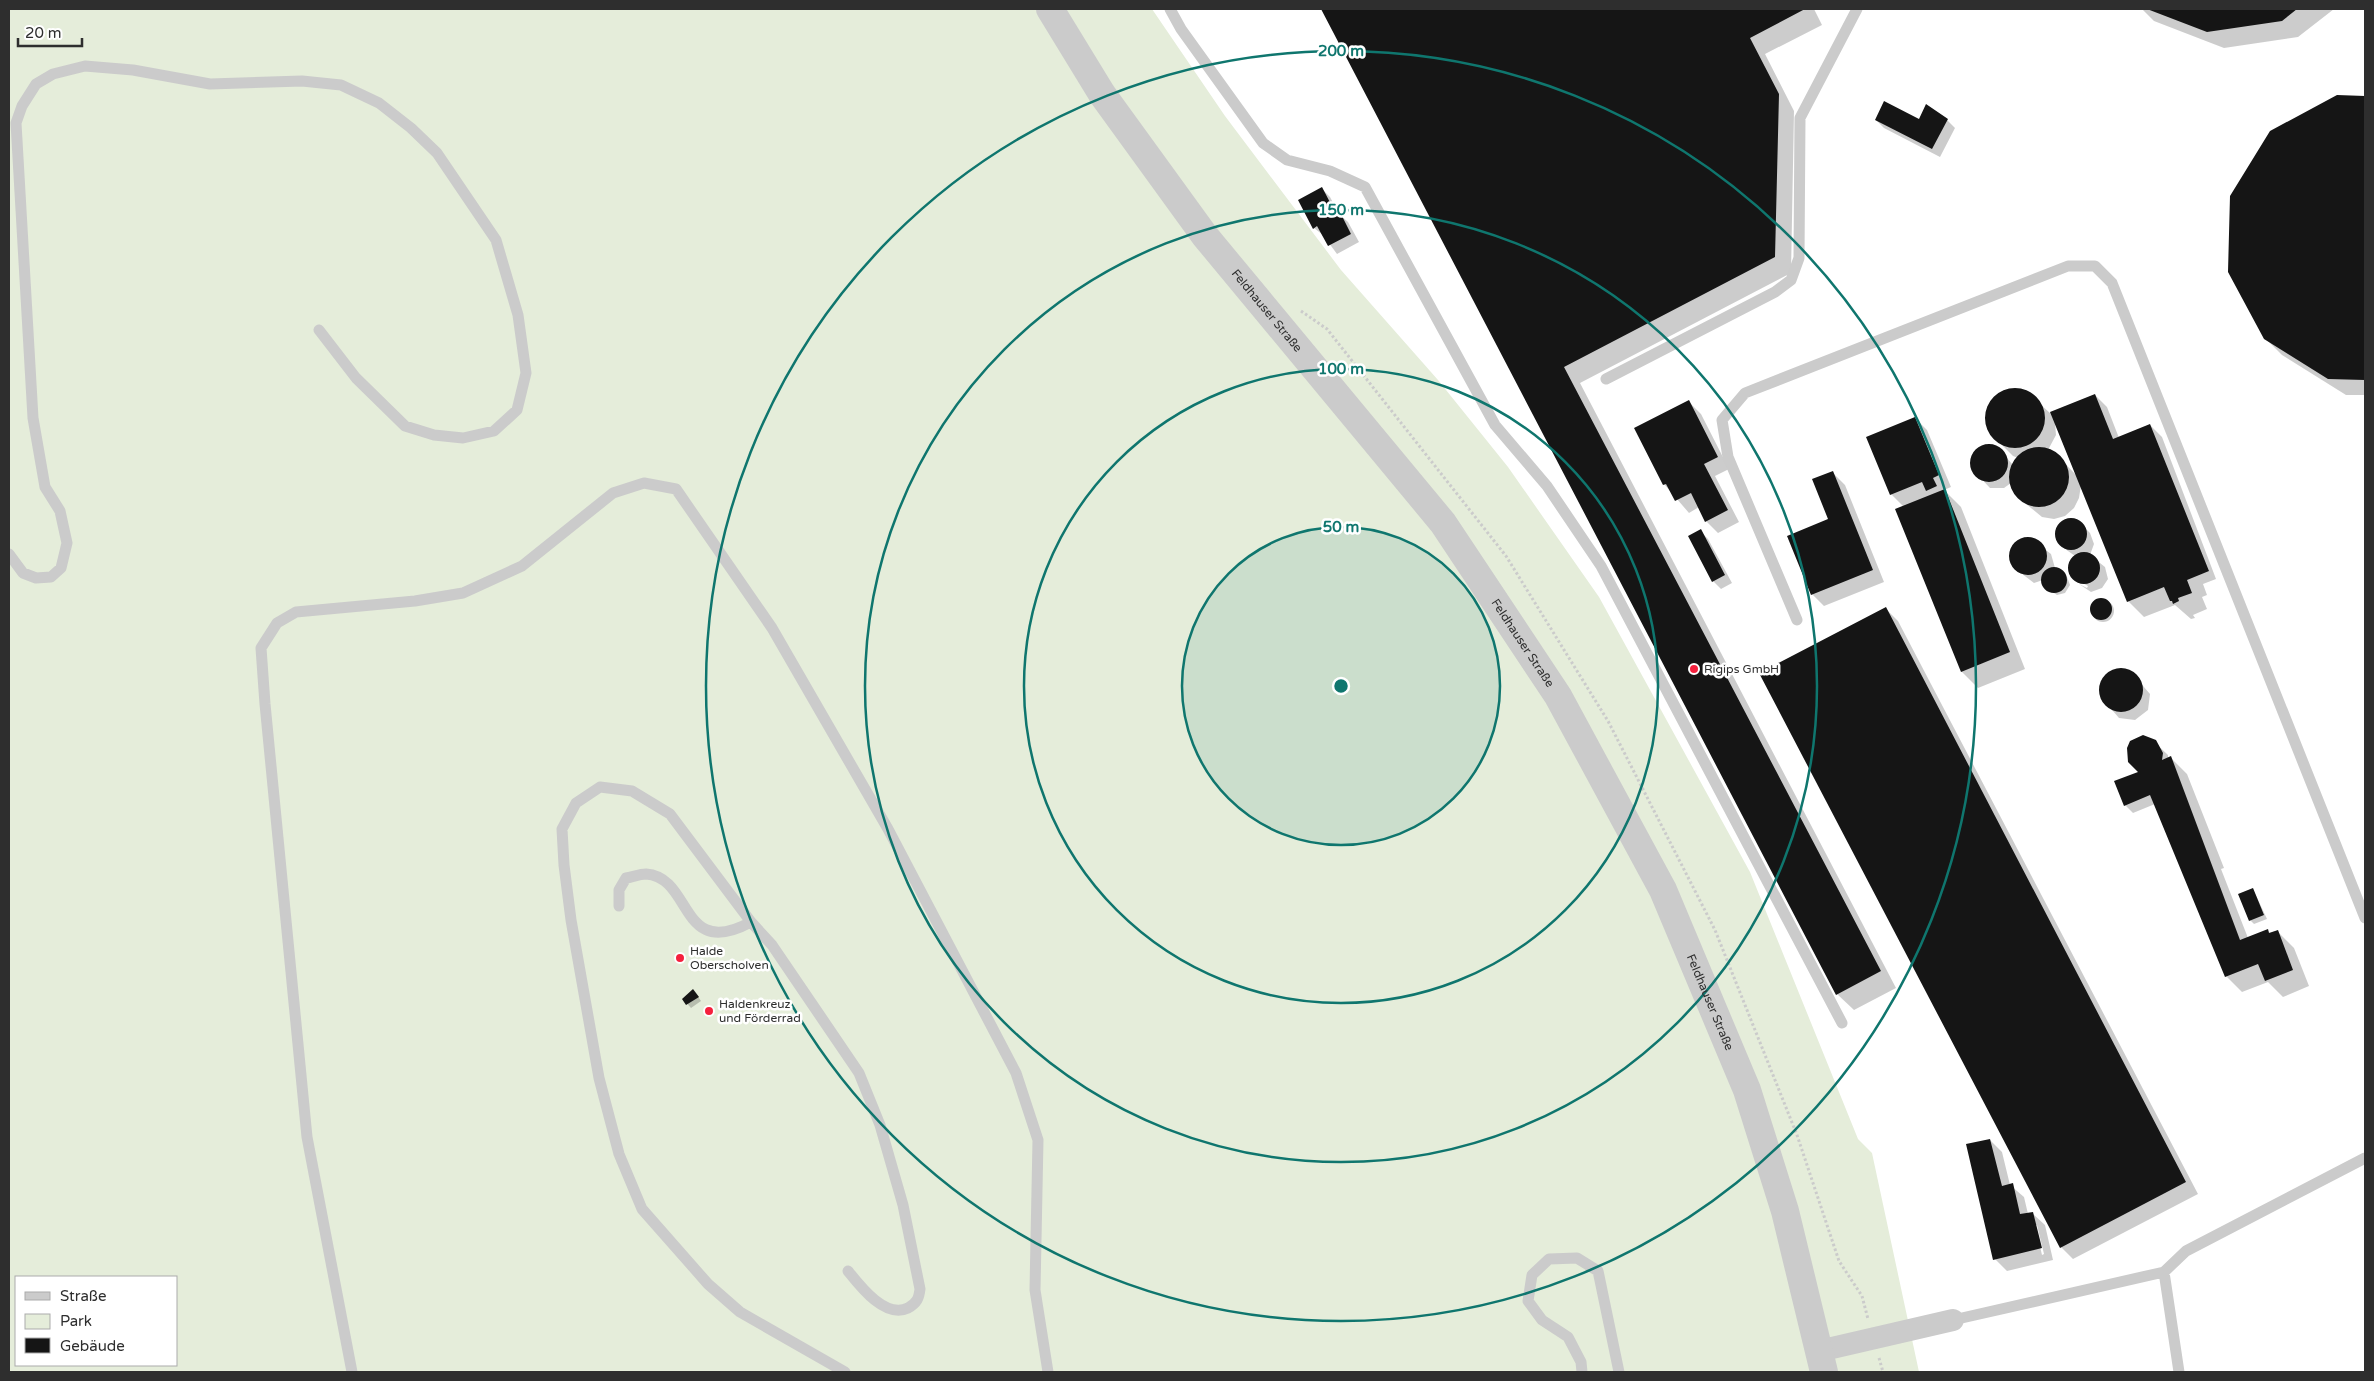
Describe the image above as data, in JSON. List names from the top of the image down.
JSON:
{
  "streets": {
    "street": ["Feldhauser Straße"]
  },
  "places": ["Rigips GmbH", "Halde Oberscholven", "Haldenkreuz und Förderrad"],
  "legend": ["Straße", "Park", "Gebäude"],
  "scale_bar": "20 m",
  "rings": [
    "200 m",
    "150 m",
    "100 m",
    "50 m"
  ]
}
